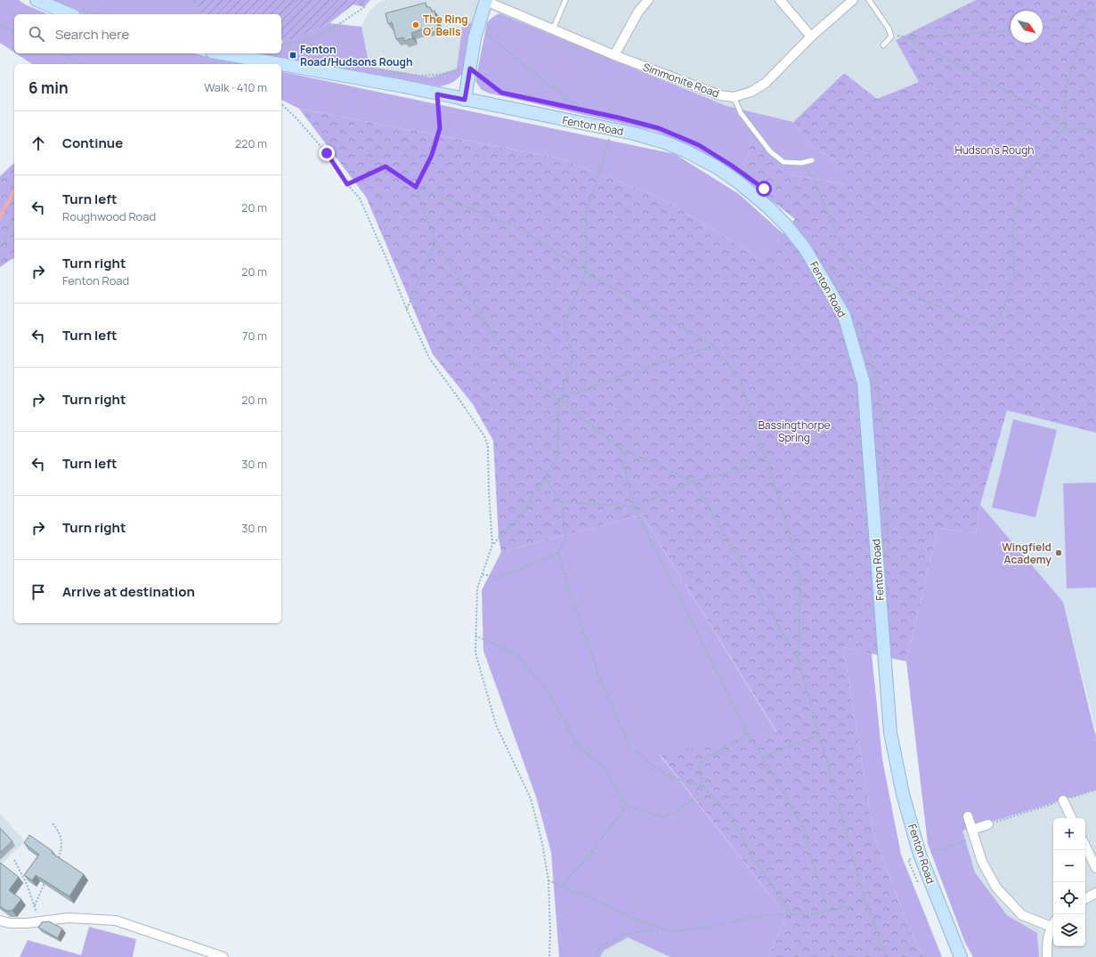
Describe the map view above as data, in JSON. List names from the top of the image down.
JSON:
{
  "streets": {
    "street": ["Simmonite Road", "Fenton Road"]
  },
  "parks": ["Hudson's Rough", "Bassingthorpe Spring"],
  "places": {
    "other": ["The Ring O' Bells", "Wingfield Academy"],
    "transit": ["Fenton Road/Hudsons Rough"]
  },
  "north": "bottom right",
  "page": {
    "search": "Search here",
    "heading": ["6 min", "Walk · 410 m"],
    "list": [
      ["Continue", "220 m"],
      ["Turn left", "Roughwood Road", "20 m"],
      ["Turn right", "Fenton Road", "20 m"],
      ["Turn left", "70 m"],
      ["Turn right", "20 m"],
      ["Turn left", "30 m"],
      ["Turn right", "30 m"],
      "Arrive at destination"
    ],
    "map_buttons": ["+", "−"]
  }
}
